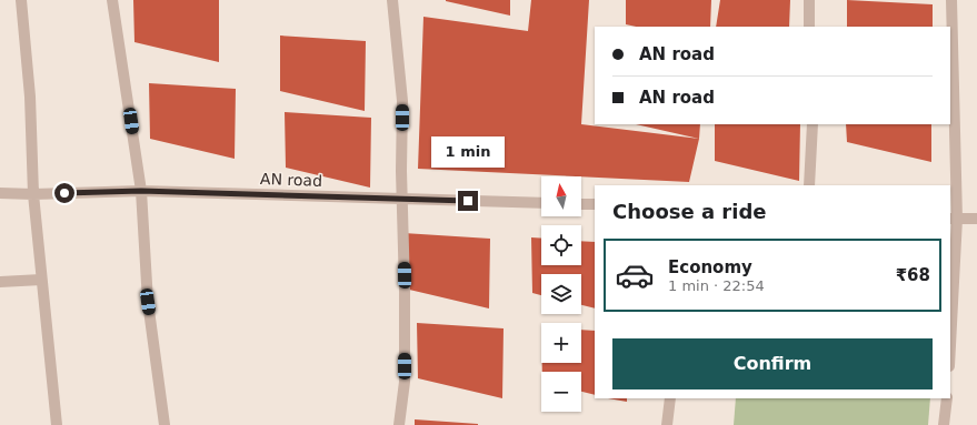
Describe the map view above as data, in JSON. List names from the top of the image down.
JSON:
{
  "streets": {
    "street": ["AN road"]
  },
  "north": "top",
  "page": {
    "banner": ["AN road", "AN road"],
    "bubble": "1 min",
    "map_buttons": ["+", "−"],
    "heading": "Choose a ride",
    "list": [
      {
        "name": "Economy",
        "note": "1 min · 22:54",
        "value": "₹68"
      }
    ],
    "buttons": "Confirm"
  }
}
